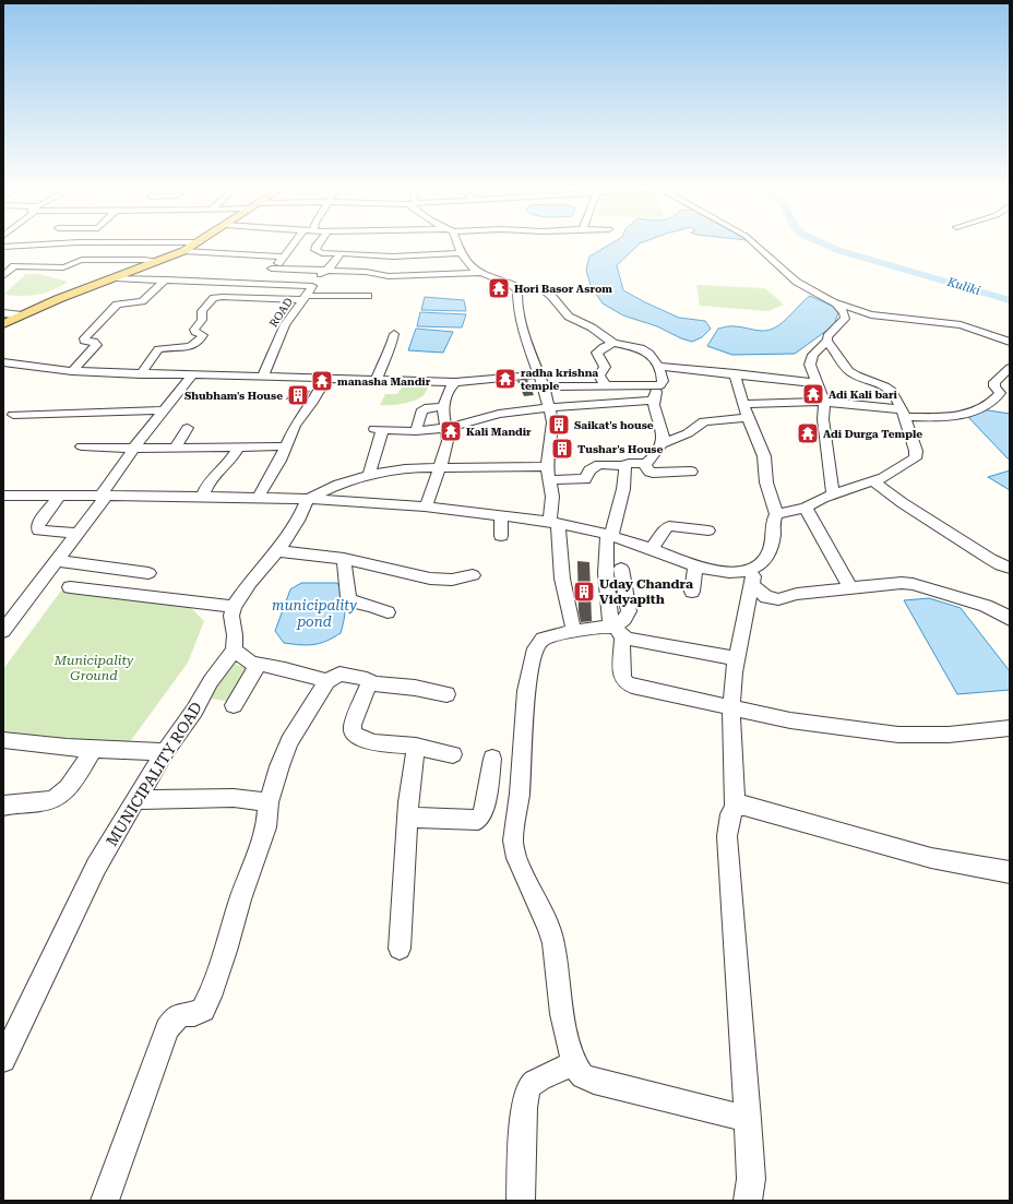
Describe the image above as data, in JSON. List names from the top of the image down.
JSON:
{
  "streets": {
    "street": ["ROAD", "MUNICIPALITY ROAD"]
  },
  "water": ["Kuliki", "municipality pond"],
  "parks": ["Municipality Ground"],
  "places": {
    "temple": [
      "Hori Basor Asrom",
      "radha krishna temple",
      "manasha Mandir",
      "Adi Kali bari",
      "Kali Mandir",
      "Adi Durga Temple"
    ],
    "building": [
      "Shubham's House",
      "Saikat's house",
      "Tushar's House",
      "Uday Chandra Vidyapith"
    ]
  }
}
